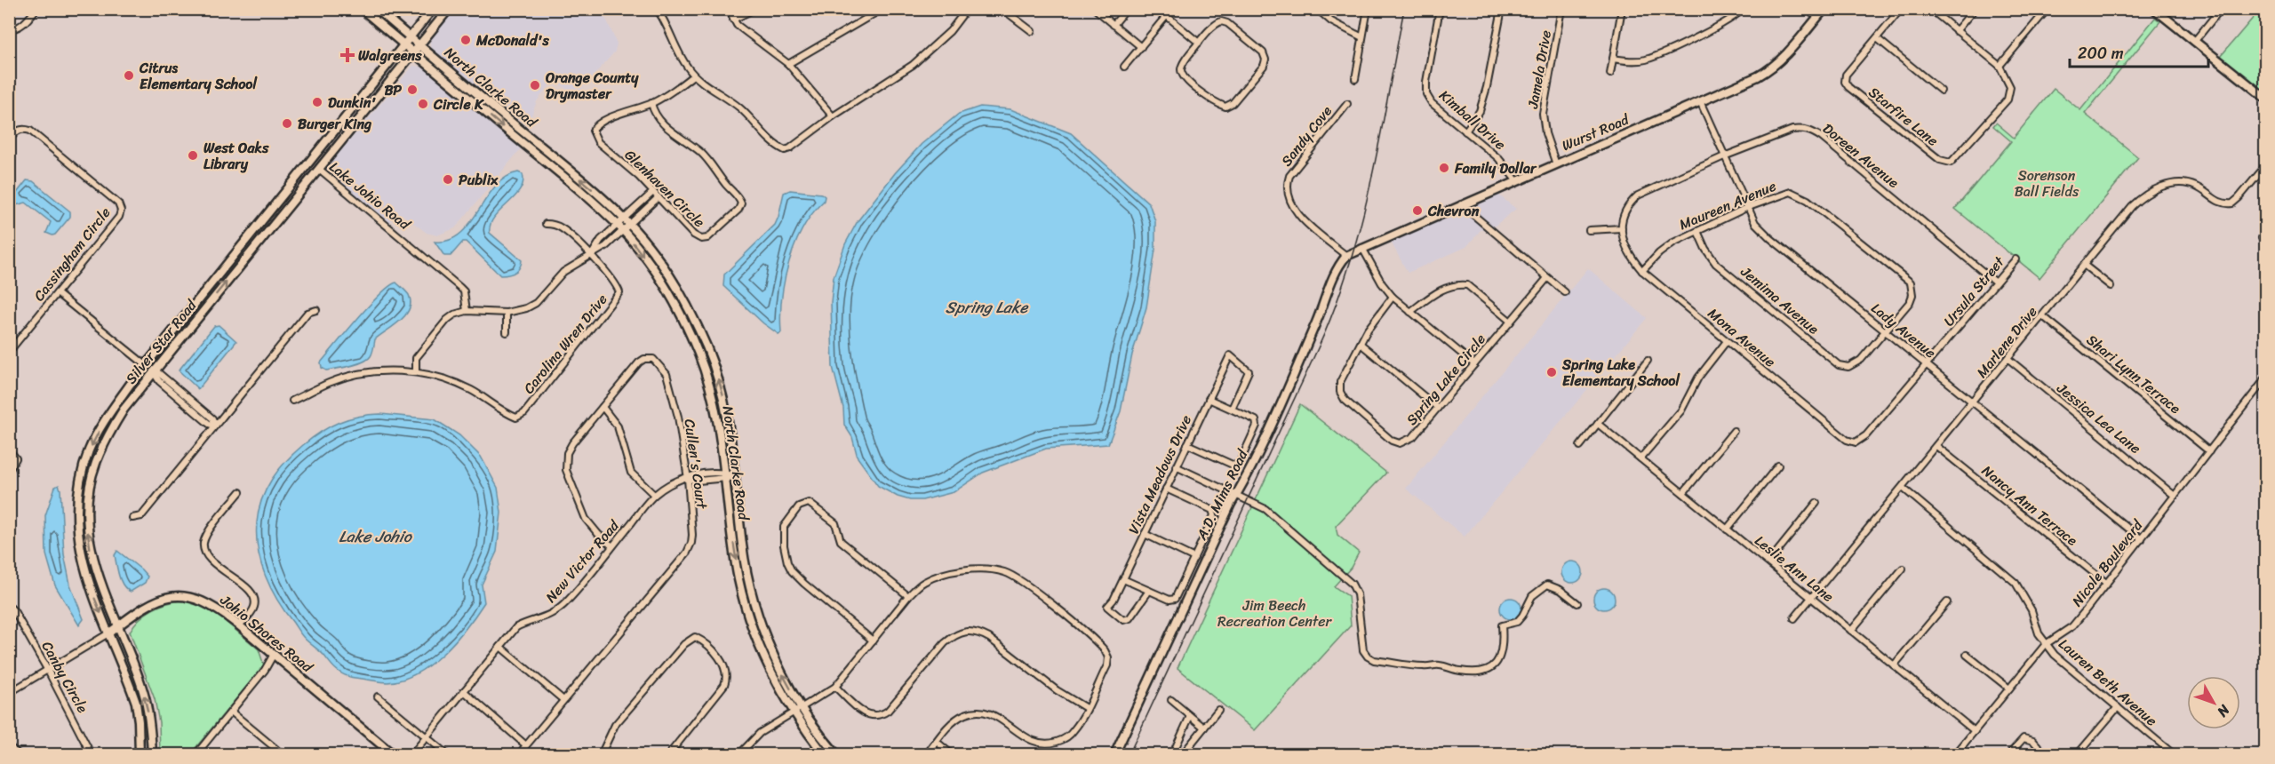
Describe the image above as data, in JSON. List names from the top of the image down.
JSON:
{
  "streets": {
    "street": [
      "Jamela Drive",
      "North Clarke Road",
      "Starfire Lane",
      "Kimball Drive",
      "Wurst Road",
      "Sandy Cove",
      "Doreen Avenue",
      "Glenhaven Circle",
      "Lake Johio Road",
      "Maureen Avenue",
      "Cassingham Circle",
      "Ursula Street",
      "Jemima Avenue",
      "Lady Avenue",
      "Mona Avenue",
      "Silver Star Road",
      "Marlene Drive",
      "Carolina Wren Drive",
      "Shari Lynn Terrace",
      "Spring Lake Circle",
      "Jessica Lea Lane",
      "Cullen's Court",
      "Vista Meadows Drive",
      "A.D. Mims Road",
      "Nancy Ann Terrace",
      "New Victor Road",
      "Nicole Boulevard",
      "Leslie Ann Lane",
      "Johio Shores Road",
      "Canby Circle",
      "Lauren Beth Avenue"
    ]
  },
  "crossings": [
    ["Jamela Drive", "Wurst Road"],
    ["North Clarke Road", "Silver Star Road"],
    ["North Clarke Road", "New Victor Road"],
    ["Kimball Drive", "Wurst Road"],
    ["Wurst Road", "Lady Avenue"],
    ["Wurst Road", "A.D. Mims Road"],
    ["Sandy Cove", "A.D. Mims Road"],
    ["Doreen Avenue", "Ursula Street"],
    ["Doreen Avenue", "Lady Avenue"],
    ["Doreen Avenue", "Mona Avenue"],
    ["Lake Johio Road", "Silver Star Road"],
    ["Maureen Avenue", "Jemima Avenue"],
    ["Maureen Avenue", "Lady Avenue"],
    ["Maureen Avenue", "Mona Avenue"],
    ["Ursula Street", "Lady Avenue"],
    ["Ursula Street", "Mona Avenue"],
    ["Jemima Avenue", "Lady Avenue"],
    ["Lady Avenue", "Marlene Drive"],
    ["Lady Avenue", "Nicole Boulevard"],
    ["Silver Star Road", "Johio Shores Road"],
    ["Marlene Drive", "Shari Lynn Terrace"],
    ["Marlene Drive", "Jessica Lea Lane"],
    ["Marlene Drive", "Nancy Ann Terrace"],
    ["Marlene Drive", "Leslie Ann Lane"],
    ["Marlene Drive", "Lauren Beth Avenue"],
    ["Shari Lynn Terrace", "Nicole Boulevard"],
    ["Jessica Lea Lane", "Nicole Boulevard"],
    ["Cullen's Court", "New Victor Road"],
    ["Nancy Ann Terrace", "Nicole Boulevard"],
    ["Nicole Boulevard", "Leslie Ann Lane"],
    ["Nicole Boulevard", "Lauren Beth Avenue"]
  ],
  "water": ["Spring Lake", "Lake Johio"],
  "parks": ["Sorenson Ball Fields", "Jim Beech Recreation Center"],
  "places": {
    "other": [
      "McDonald's",
      "Citrus Elementary School",
      "Orange County Drymaster",
      "BP",
      "Dunkin'",
      "Circle K",
      "Burger King",
      "West Oaks Library",
      "Family Dollar",
      "Publix",
      "Chevron",
      "Spring Lake Elementary School"
    ],
    "health": ["Walgreens"]
  },
  "scale_bar": "200 m",
  "north": "bottom right"
}
